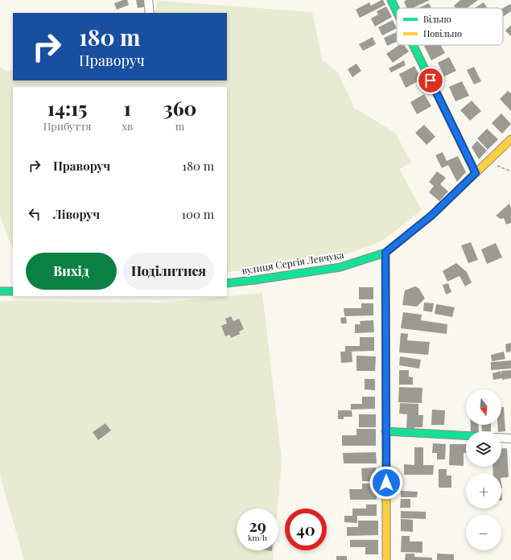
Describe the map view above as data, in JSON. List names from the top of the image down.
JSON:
{
  "streets": {
    "street": ["вулиця Сергія Левчука"]
  },
  "legend": ["Вільно", "Повільно"],
  "north": "bottom",
  "page": {
    "turn": ["180 m", "Праворуч"],
    "eta": [
      "14:15",
      "Прибуття",
      "1",
      "хв",
      "360",
      "m"
    ],
    "list": [
      {
        "name": "Праворуч",
        "value": "180 m"
      },
      {
        "name": "Ліворуч",
        "value": "100 m"
      }
    ],
    "buttons": ["Вихід", "Поділитися"],
    "map_buttons": ["+", "−"],
    "speed": "29 km/h",
    "limit": "40"
  }
}
